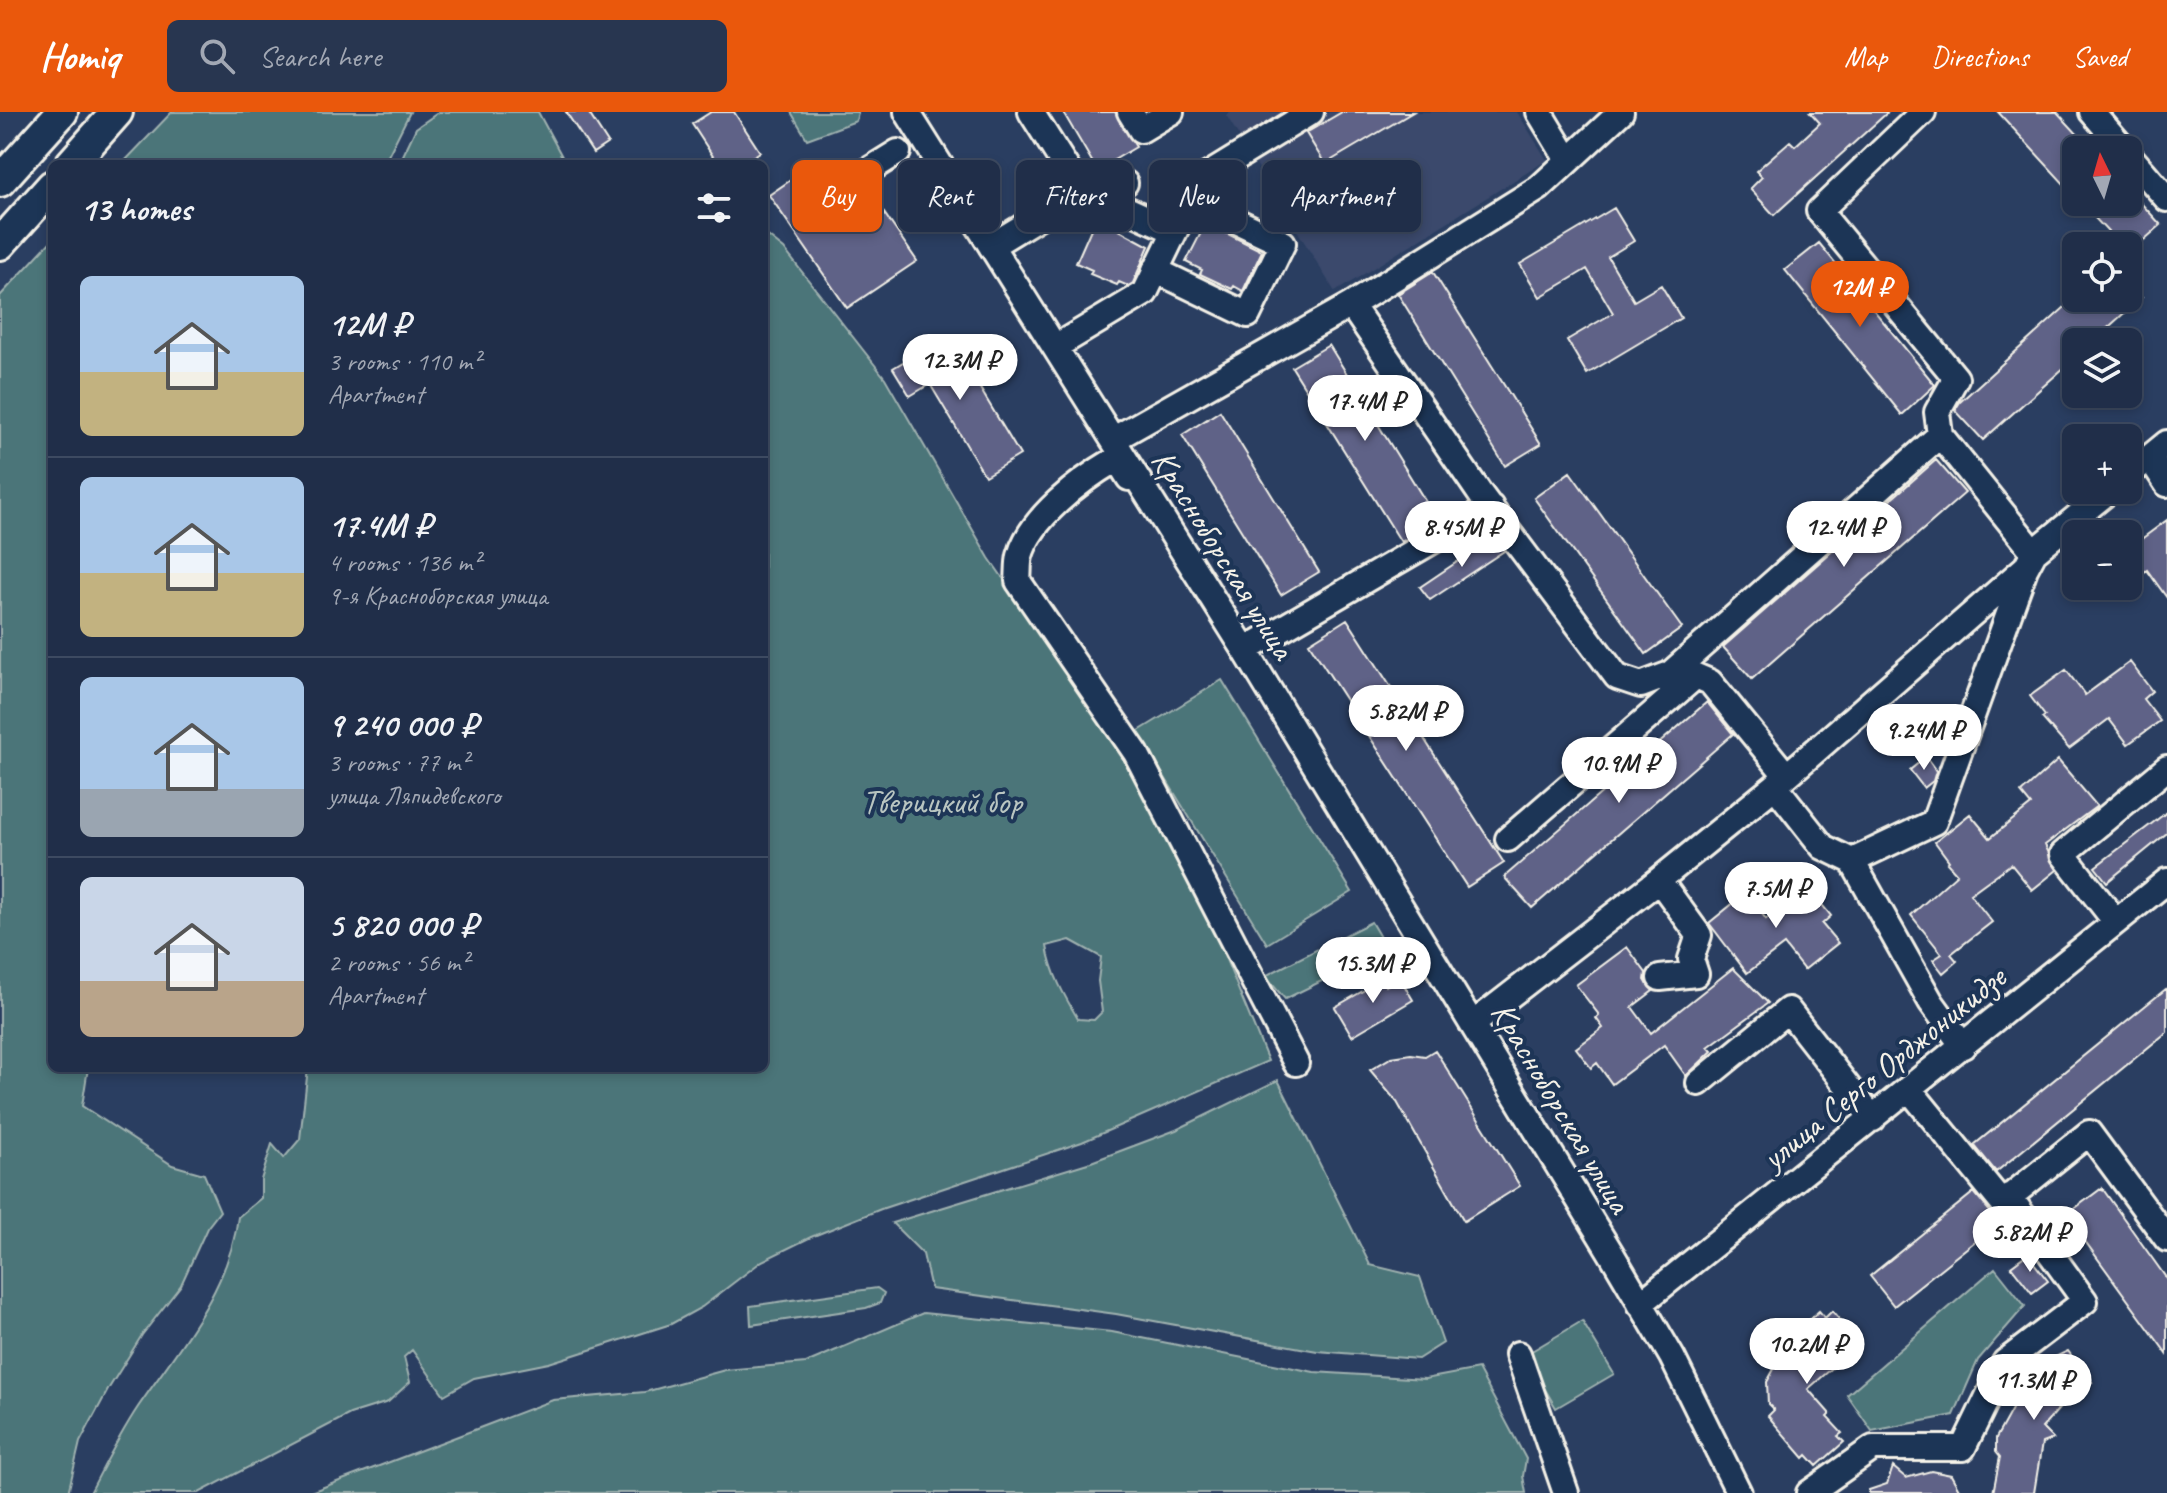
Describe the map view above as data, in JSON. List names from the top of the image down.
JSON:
{
  "streets": {
    "street": ["Красноборская улица", "улица Серго Орджоникидзе"]
  },
  "crossings": [
    ["Красноборская улица", "улица Серго Орджоникидзе"]
  ],
  "parks": ["Тверицкий бор"],
  "north": "top",
  "page": {
    "header": "Homiq",
    "search": "Search here",
    "nav": ["Map", "Directions", "Saved"],
    "map_buttons": ["+", "−"],
    "chip": [
      "Buy",
      "Rent",
      "Filters",
      "New",
      "Apartment"
    ],
    "heading": "13 homes",
    "list": [
      {
        "name": "12M ₽",
        "note": "3 rooms · 110 m² · Apartment"
      },
      {
        "name": "17.4M ₽",
        "note": "4 rooms · 136 m² · 9-я Красноборская улица"
      },
      {
        "name": "9 240 000 ₽",
        "note": "3 rooms · 77 m² · улица Ляпидевского"
      },
      {
        "name": "5 820 000 ₽",
        "note": "2 rooms · 56 m² · Apartment"
      }
    ],
    "price": [
      "12M ₽",
      "12.3M ₽",
      "17.4M ₽",
      "8.45M ₽",
      "12.4M ₽",
      "5.82M ₽",
      "9.24M ₽",
      "10.9M ₽",
      "7.5M ₽",
      "15.3M ₽",
      "5.82M ₽",
      "10.2M ₽",
      "11.3M ₽"
    ]
  }
}
